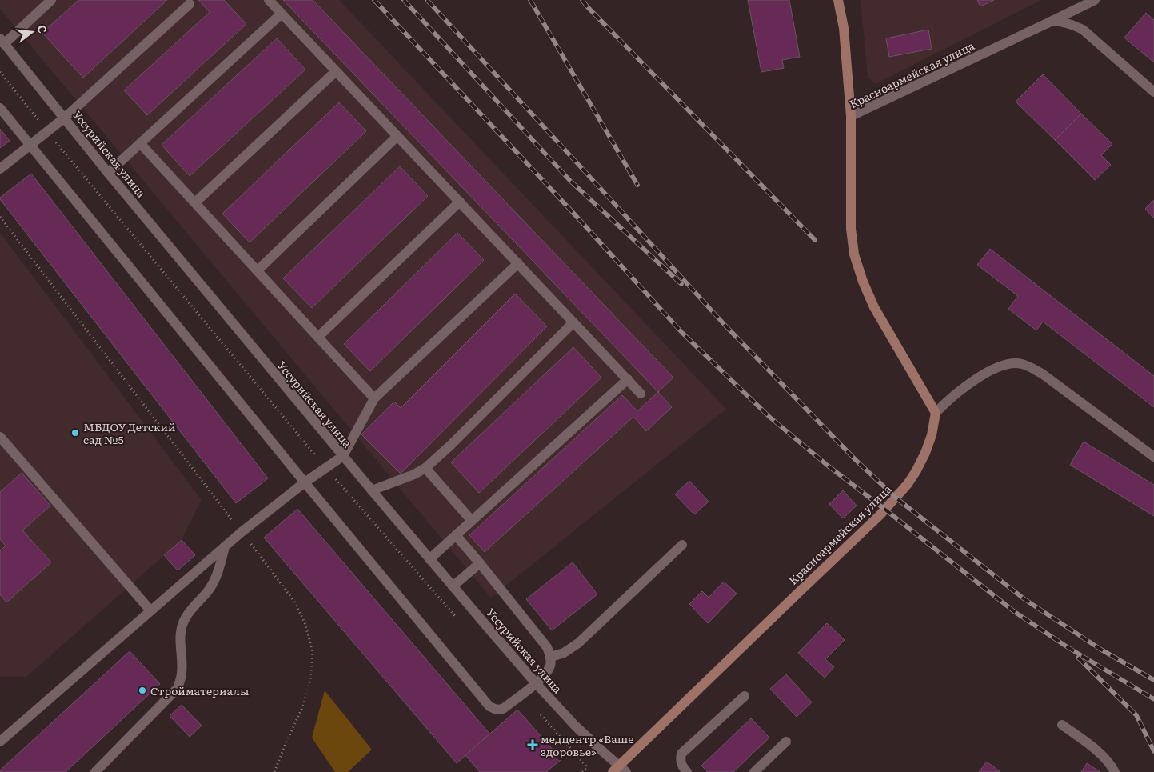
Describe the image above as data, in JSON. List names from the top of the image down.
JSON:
{
  "streets": {
    "main road": ["Красноармейская улица"],
    "street": ["Уссурийская улица"]
  },
  "crossings": [
    ["Красноармейская улица", "Уссурийская улица"]
  ],
  "places": {
    "other": ["МБДОУ Детский сад №5", "Стройматериалы"],
    "health": ["медцентр «Ваше здоровье»"]
  },
  "north": "right"
}
